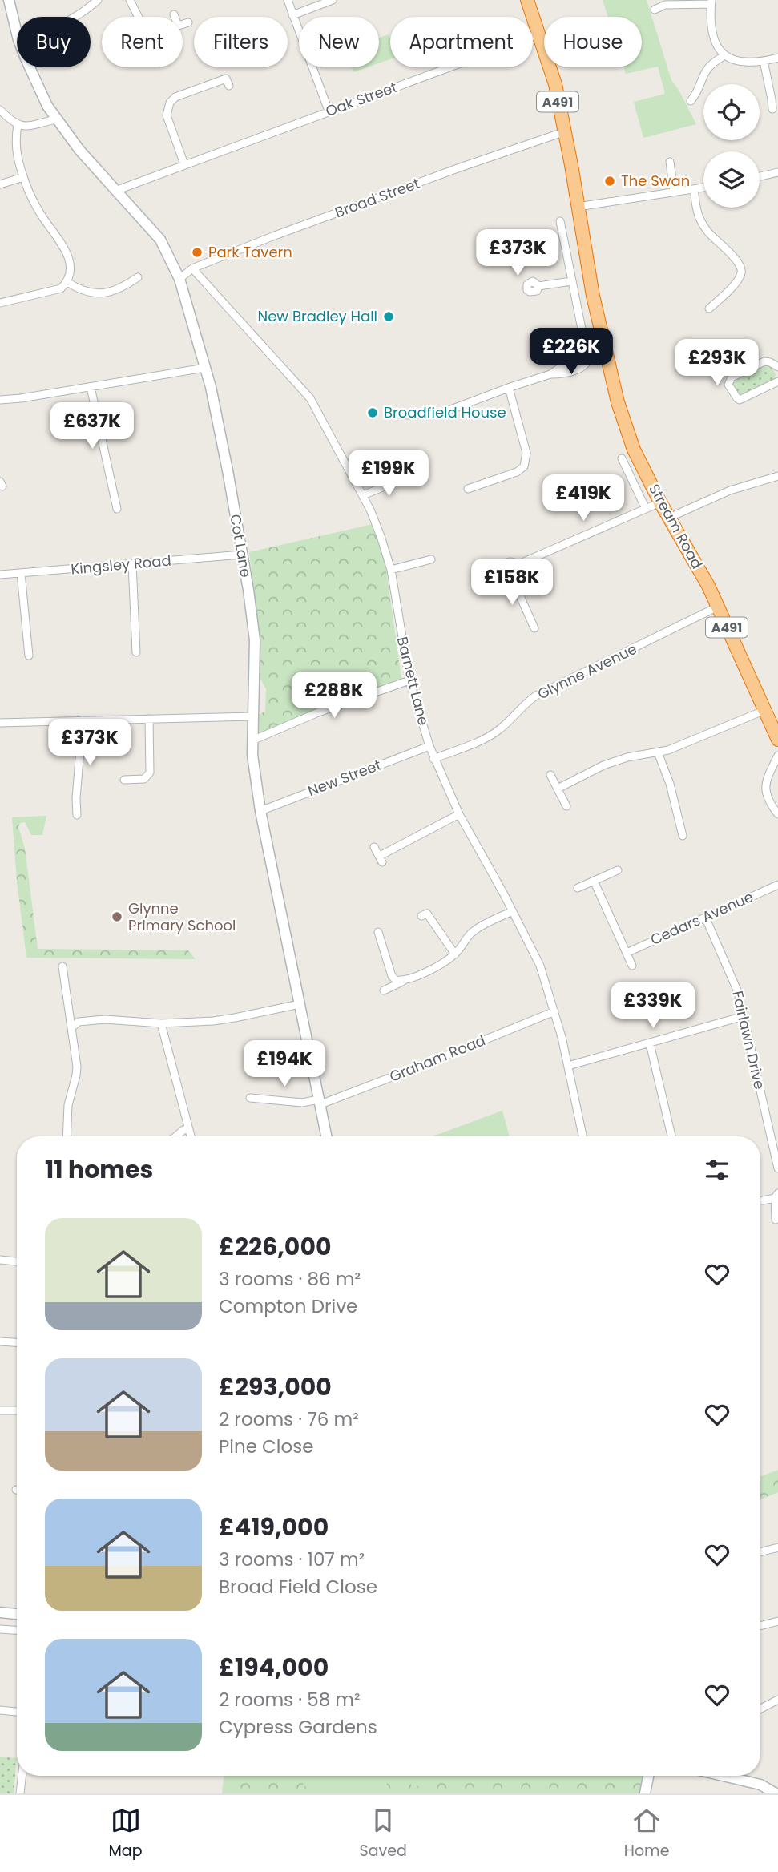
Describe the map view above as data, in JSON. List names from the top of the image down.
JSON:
{
  "streets": {
    "highway": ["A491", "Stream Road"],
    "street": [
      "Oak Street",
      "Broad Street",
      "Cot Lane",
      "Kingsley Road",
      "Glynne Avenue",
      "Barnett Lane",
      "New Street",
      "Cedars Avenue",
      "Fairlawn Drive",
      "Graham Road"
    ]
  },
  "crossings": [
    ["Oak Street", "A491"],
    ["Oak Street", "Cot Lane"],
    ["A491", "Broad Street"],
    ["A491", "Stream Road"],
    ["Broad Street", "Barnett Lane"],
    ["Stream Road", "Glynne Avenue"],
    ["Cot Lane", "Kingsley Road"],
    ["Cot Lane", "New Street"],
    ["Cot Lane", "Graham Road"],
    ["Glynne Avenue", "Barnett Lane"],
    ["Barnett Lane", "New Street"],
    ["Barnett Lane", "Graham Road"],
    ["Cedars Avenue", "Fairlawn Drive"]
  ],
  "places": [
    "The Swan",
    "Park Tavern",
    "New Bradley Hall",
    "Broadfield House",
    "Glynne Primary School"
  ],
  "page": {
    "chip": [
      "Buy",
      "Rent",
      "Filters",
      "New",
      "Apartment",
      "House"
    ],
    "price": [
      "£373K",
      "£226K",
      "£293K",
      "£637K",
      "£199K",
      "£419K",
      "£158K",
      "£288K",
      "£373K",
      "£339K",
      "£194K"
    ],
    "heading": "11 homes",
    "list": [
      {
        "name": "£226,000",
        "note": "3 rooms · 86 m² · Compton Drive"
      },
      {
        "name": "£293,000",
        "note": "2 rooms · 76 m² · Pine Close"
      },
      {
        "name": "£419,000",
        "note": "3 rooms · 107 m² · Broad Field Close"
      },
      {
        "name": "£194,000",
        "note": "2 rooms · 58 m² · Cypress Gardens"
      }
    ],
    "tabs": ["Map", "Saved", "Home"]
  }
}
